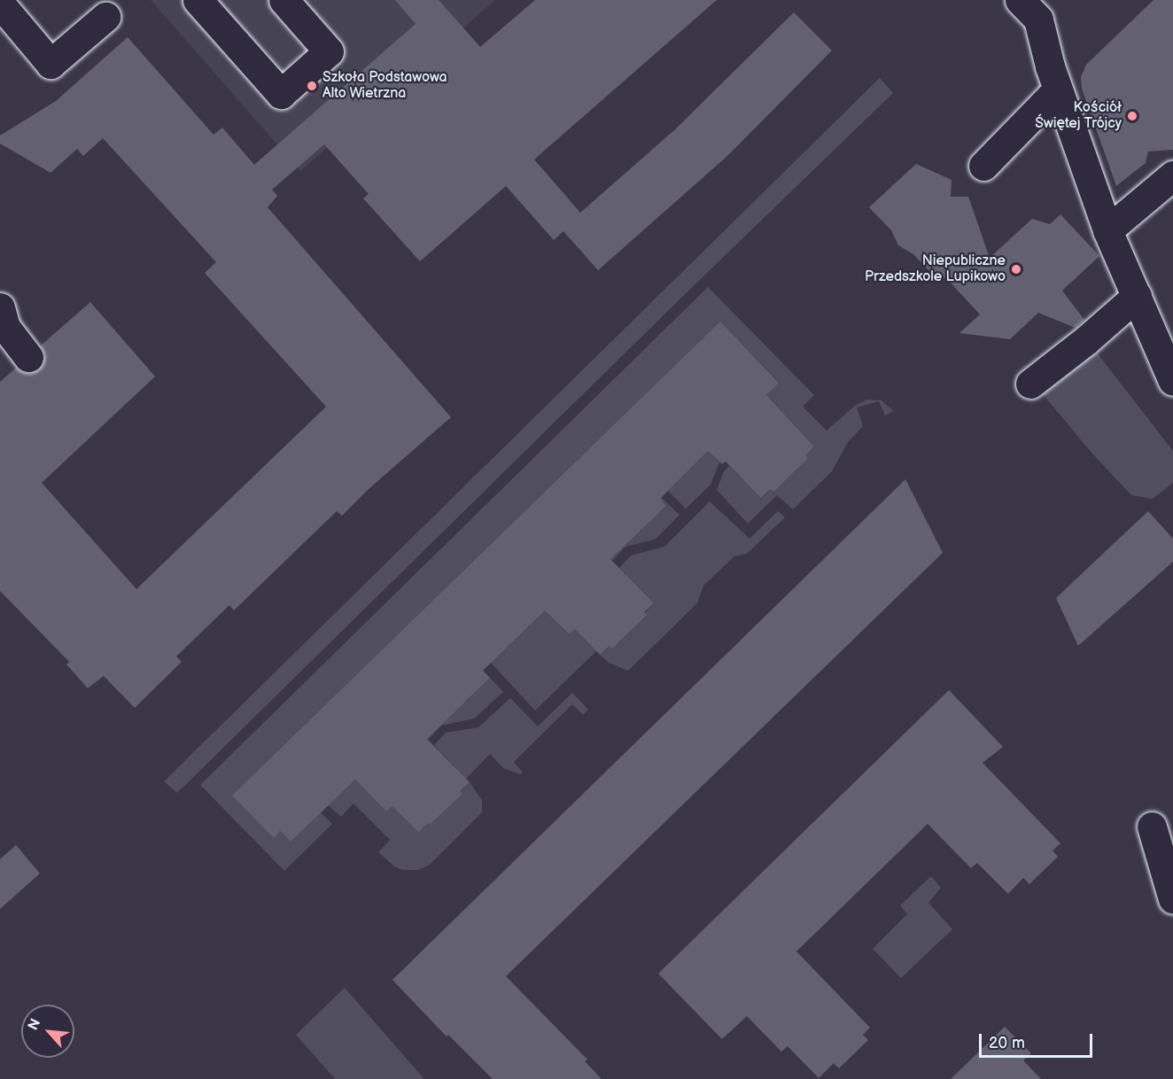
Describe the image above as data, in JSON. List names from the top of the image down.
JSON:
{
  "places": ["Szkoła Podstawowa Alto Wietrzna", "Kościół Świętej Trójcy", "Niepubliczne Przedszkole Lupikowo"],
  "scale_bar": "20 m",
  "north": "top left"
}
